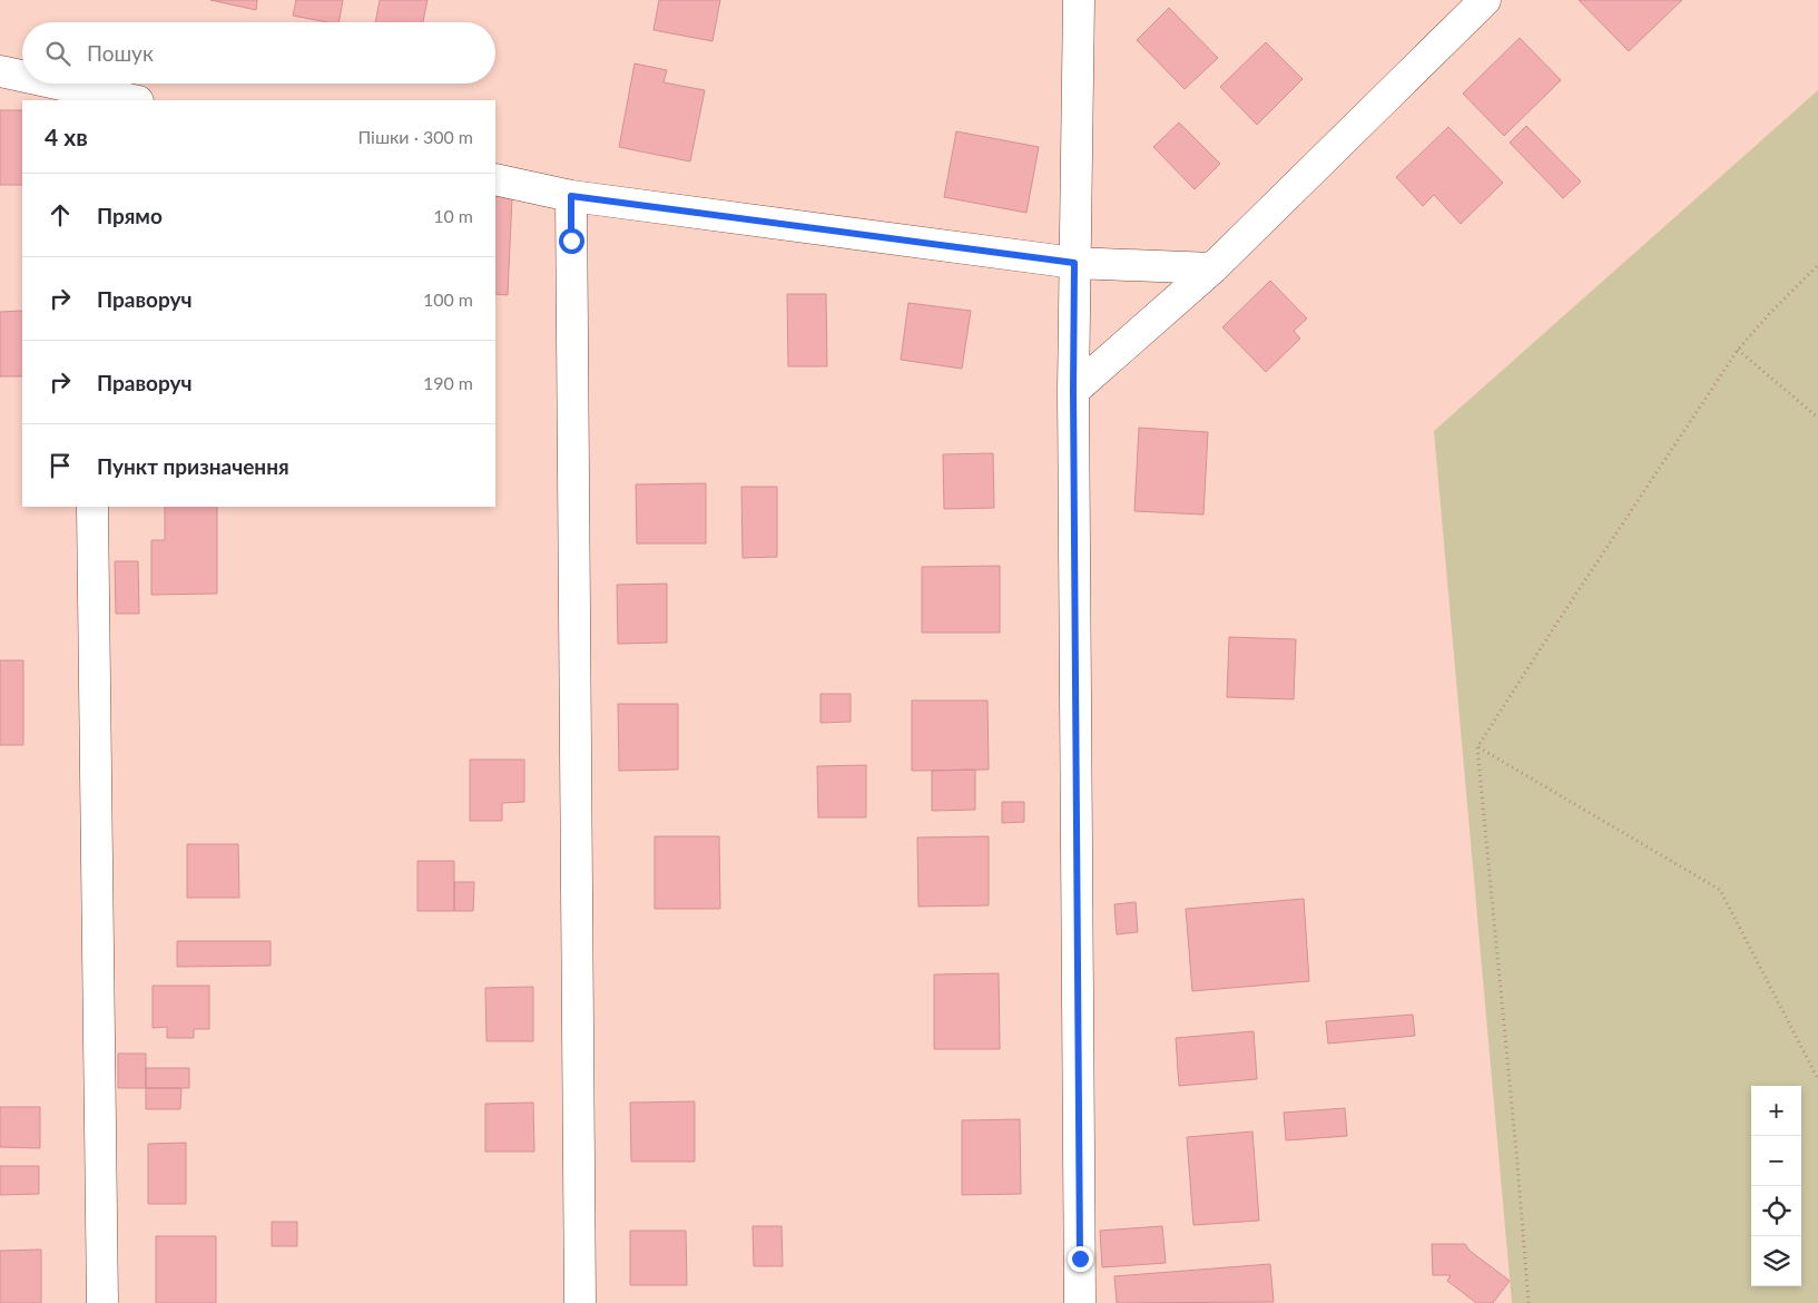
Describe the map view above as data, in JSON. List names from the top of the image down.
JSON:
{
  "page": {
    "search": "Пошук",
    "heading": ["4 хв", "Пішки · 300 m"],
    "list": [
      ["Прямо", "10 m"],
      ["Праворуч", "100 m"],
      ["Праворуч", "190 m"],
      "Пункт призначення"
    ],
    "map_buttons": ["+", "−"]
  }
}
